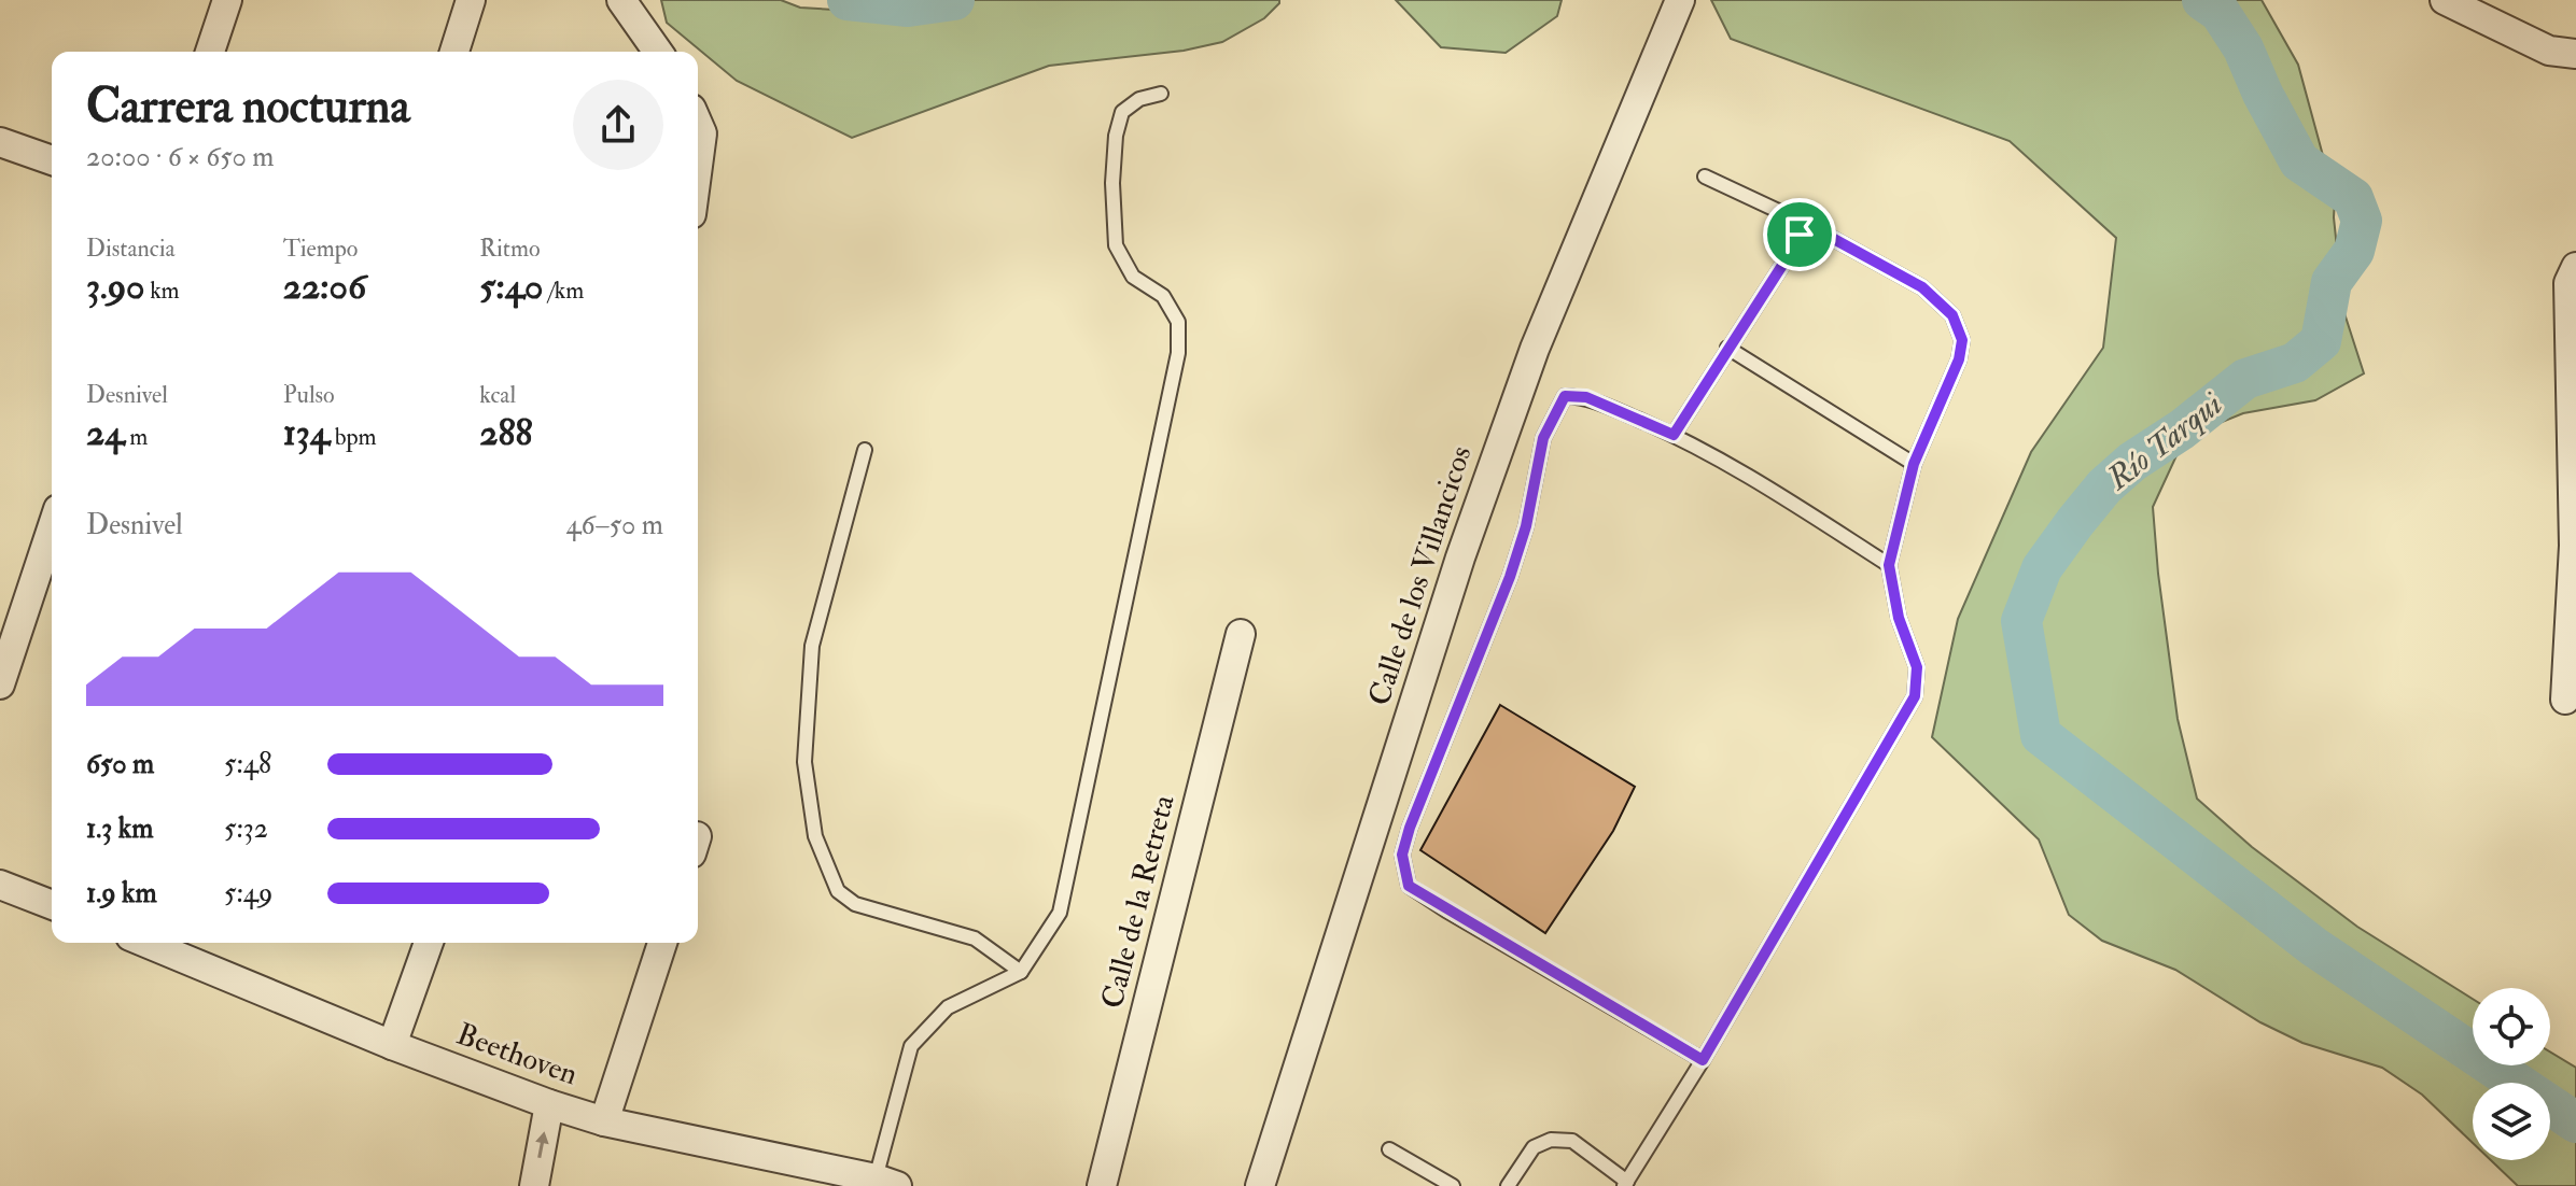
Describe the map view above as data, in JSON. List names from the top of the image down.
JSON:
{
  "streets": {
    "street": ["Calle de los Villancicos", "Calle de la Retreta", "Beethoven"]
  },
  "water": ["Río Tarqui"],
  "page": {
    "heading": ["Carrera nocturna", "20:00 · 6 × 650 m"],
    "stats": [
      ["Distancia", "3.90 km"],
      ["Tiempo", "22:06"],
      ["Ritmo", "5:40 /km"],
      ["Desnivel", "24 m"],
      ["Pulso", "134 bpm"],
      ["kcal", "288"]
    ],
    "chart": ["Desnivel", "46–50 m"],
    "list": [
      {
        "name": "650 m",
        "note": "5:48"
      },
      {
        "name": "1.3 km",
        "note": "5:32"
      },
      {
        "name": "1.9 km",
        "note": "5:49"
      }
    ]
  }
}
